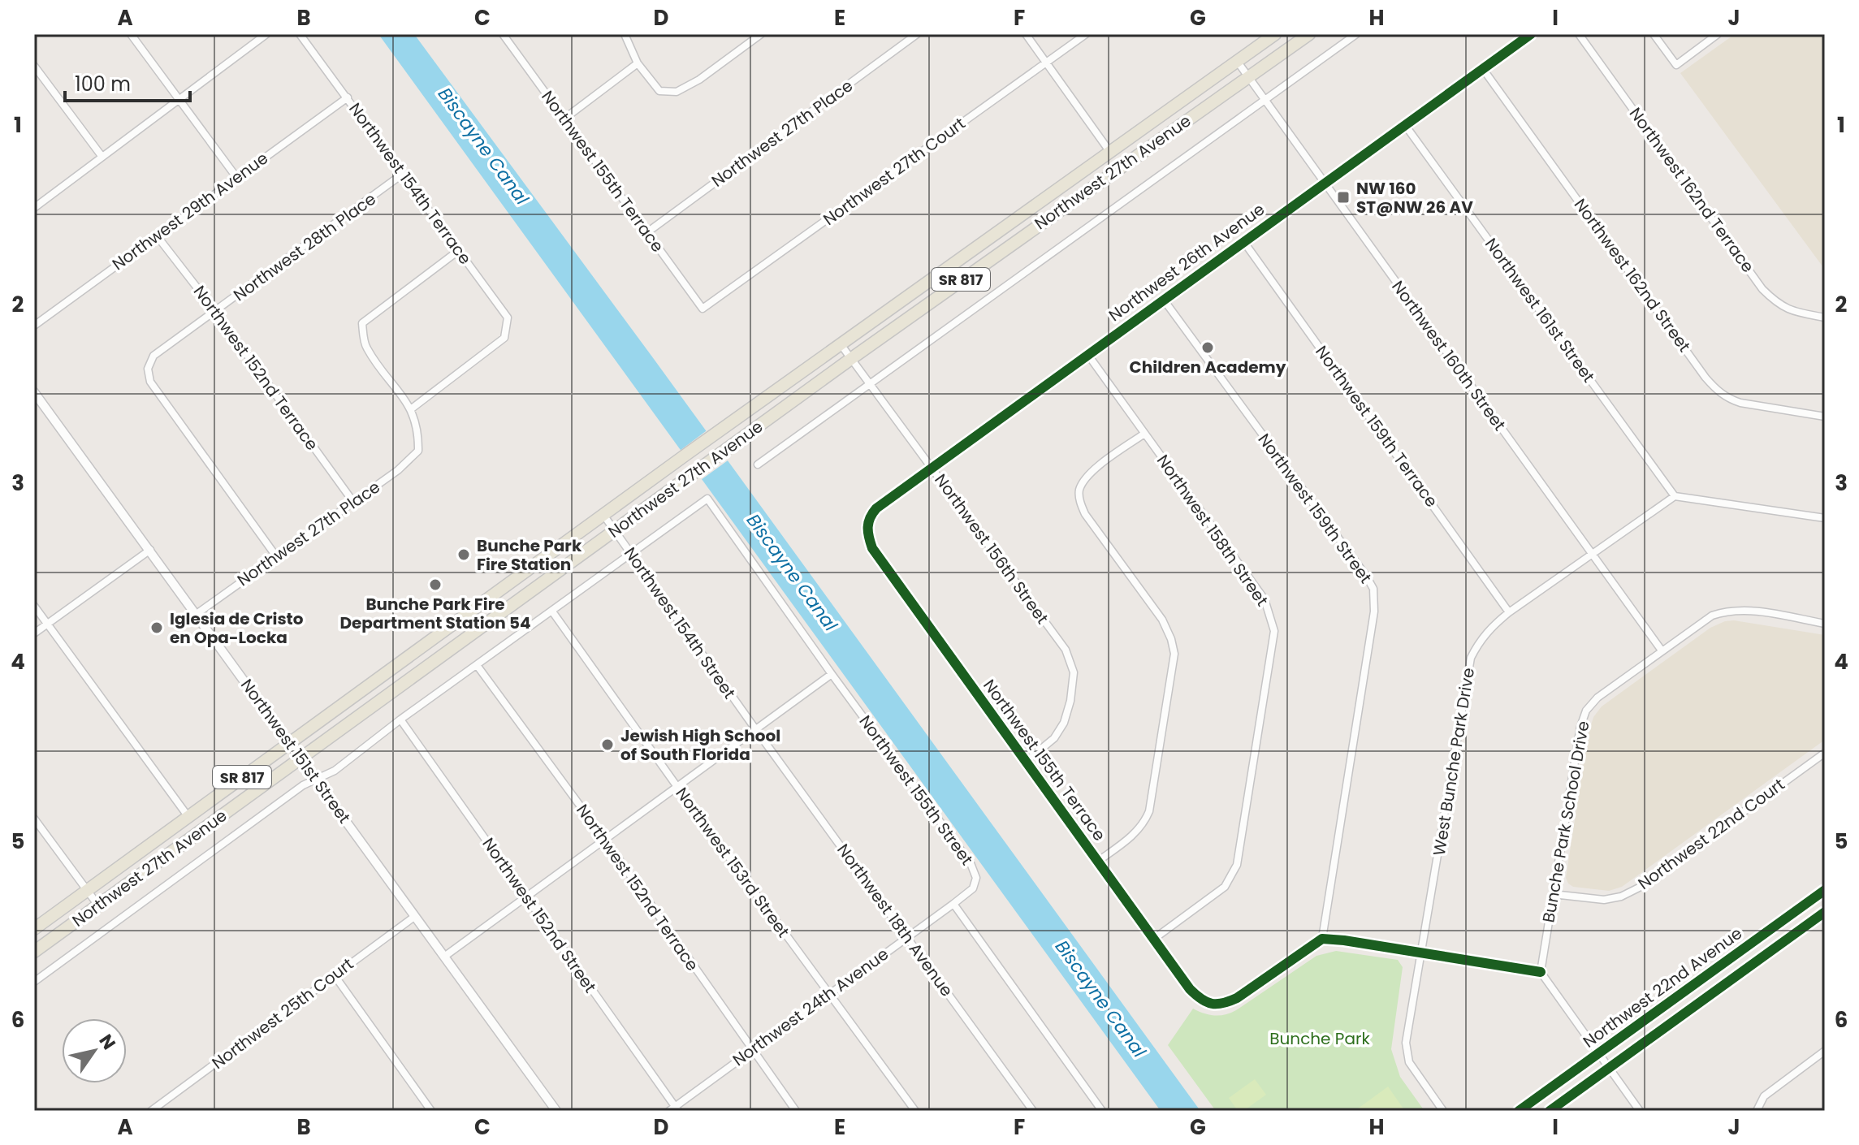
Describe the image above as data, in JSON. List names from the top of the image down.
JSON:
{
  "streets": {
    "main road": ["Northwest 27th Avenue", "SR 817", "Northwest 22nd Avenue"],
    "street": [
      "Northwest 27th Place",
      "Northwest 155th Terrace",
      "Northwest 27th Court",
      "Northwest 154th Terrace",
      "Northwest 162nd Terrace",
      "Northwest 29th Avenue",
      "Northwest 28th Place",
      "Northwest 26th Avenue",
      "Northwest 162nd Street",
      "Northwest 161st Street",
      "Northwest 160th Street",
      "Northwest 152nd Terrace",
      "Northwest 159th Terrace",
      "Northwest 159th Street",
      "Northwest 158th Street",
      "Northwest 156th Street",
      "Northwest 154th Street",
      "Northwest 151st Street",
      "West Bunche Park Drive",
      "Northwest 155th Street",
      "Bunche Park School Drive",
      "Northwest 22nd Court",
      "Northwest 153rd Street",
      "Northwest 152nd Street",
      "Northwest 18th Avenue",
      "Northwest 24th Avenue",
      "Northwest 25th Court"
    ]
  },
  "crossings": [
    ["Northwest 27th Place", "Northwest 155th Terrace"],
    ["Northwest 27th Place", "Northwest 154th Terrace"],
    ["Northwest 27th Place", "Northwest 28th Place"],
    ["Northwest 27th Place", "Northwest 152nd Terrace"],
    ["Northwest 27th Place", "Northwest 151st Street"],
    ["Northwest 155th Terrace", "Northwest 27th Court"],
    ["Northwest 155th Terrace", "Northwest 26th Avenue"],
    ["Northwest 155th Terrace", "Northwest 159th Street"],
    ["Northwest 155th Terrace", "Northwest 158th Street"],
    ["Northwest 155th Terrace", "Northwest 156th Street"],
    ["Northwest 27th Avenue", "Northwest 160th Street"],
    ["Northwest 27th Avenue", "Northwest 152nd Terrace"],
    ["Northwest 27th Avenue", "Northwest 156th Street"],
    ["Northwest 27th Avenue", "Northwest 154th Street"],
    ["Northwest 27th Avenue", "Northwest 151st Street"],
    ["Northwest 27th Avenue", "Northwest 155th Street"],
    ["Northwest 27th Avenue", "Northwest 153rd Street"],
    ["Northwest 27th Avenue", "Northwest 152nd Street"],
    ["Northwest 154th Terrace", "Northwest 29th Avenue"],
    ["Northwest 154th Terrace", "Northwest 28th Place"],
    ["Northwest 29th Avenue", "Northwest 152nd Terrace"],
    ["Northwest 28th Place", "Northwest 152nd Terrace"],
    ["Northwest 26th Avenue", "Northwest 162nd Street"],
    ["Northwest 26th Avenue", "Northwest 161st Street"],
    ["Northwest 26th Avenue", "Northwest 160th Street"],
    ["Northwest 26th Avenue", "Northwest 159th Terrace"],
    ["Northwest 26th Avenue", "Northwest 159th Street"],
    ["Northwest 26th Avenue", "Northwest 158th Street"],
    ["Northwest 26th Avenue", "Northwest 156th Street"],
    ["Northwest 161st Street", "West Bunche Park Drive"],
    ["Northwest 160th Street", "West Bunche Park Drive"],
    ["Northwest 160th Street", "Bunche Park School Drive"],
    ["Northwest 152nd Terrace", "Northwest 24th Avenue"],
    ["Northwest 159th Terrace", "West Bunche Park Drive"],
    ["Northwest 154th Street", "Northwest 18th Avenue"],
    ["Northwest 151st Street", "Northwest 25th Court"],
    ["Northwest 155th Street", "Northwest 24th Avenue"],
    ["Bunche Park School Drive", "Northwest 22nd Court"],
    ["Northwest 153rd Street", "Northwest 24th Avenue"],
    ["Northwest 152nd Street", "Northwest 24th Avenue"],
    ["Northwest 18th Avenue", "Northwest 24th Avenue"]
  ],
  "water": ["Biscayne Canal"],
  "parks": ["Bunche Park"],
  "places": {
    "transit": ["NW 160 ST@NW 26 AV"],
    "other": [
      "Children Academy",
      "Bunche Park Fire Station",
      "Bunche Park Fire Department Station 54",
      "Iglesia de Cristo en Opa-Locka",
      "Jewish High School of South Florida"
    ]
  },
  "scale_bar": "100 m",
  "north": "top right",
  "grid": {
    "columns": [
      "A",
      "B",
      "C",
      "D",
      "E",
      "F",
      "G",
      "H",
      "I",
      "J"
    ],
    "rows": [
      "1",
      "2",
      "3",
      "4",
      "5",
      "6"
    ]
  }
}
